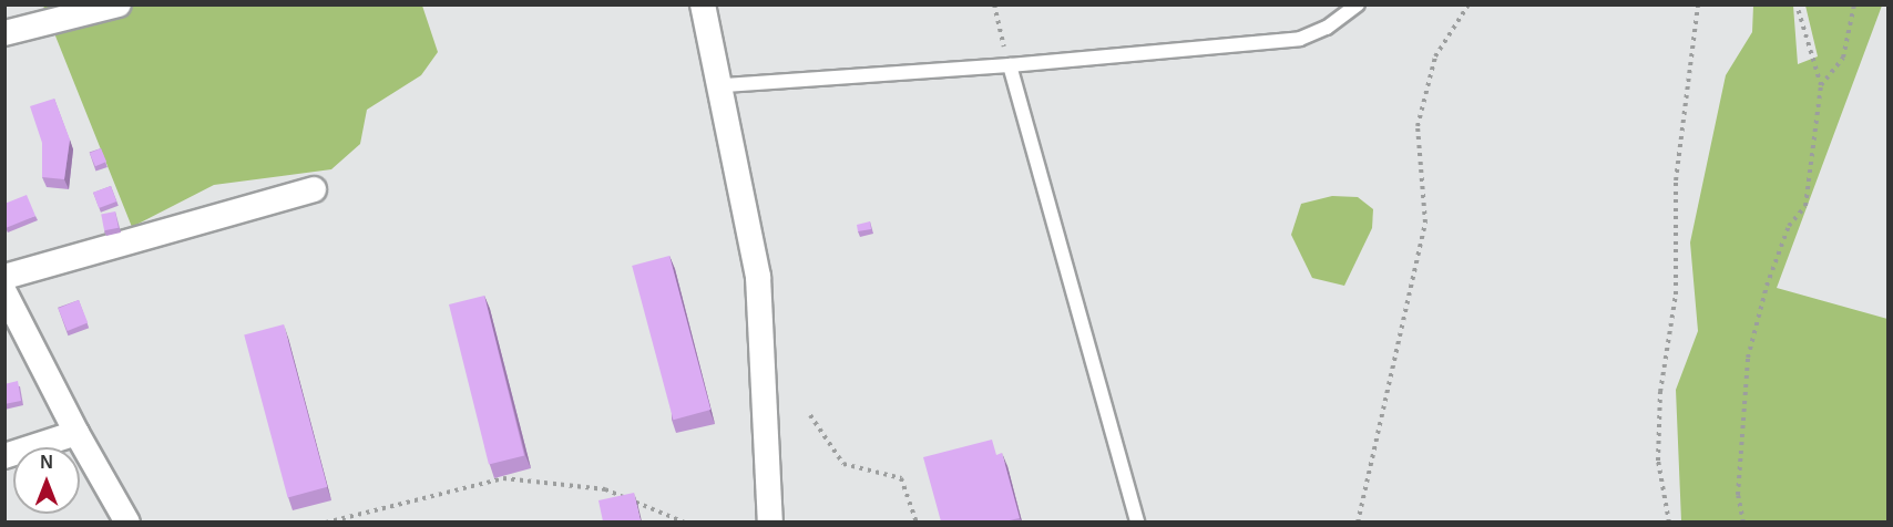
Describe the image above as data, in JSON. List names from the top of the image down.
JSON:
{
  "north": "top"
}
